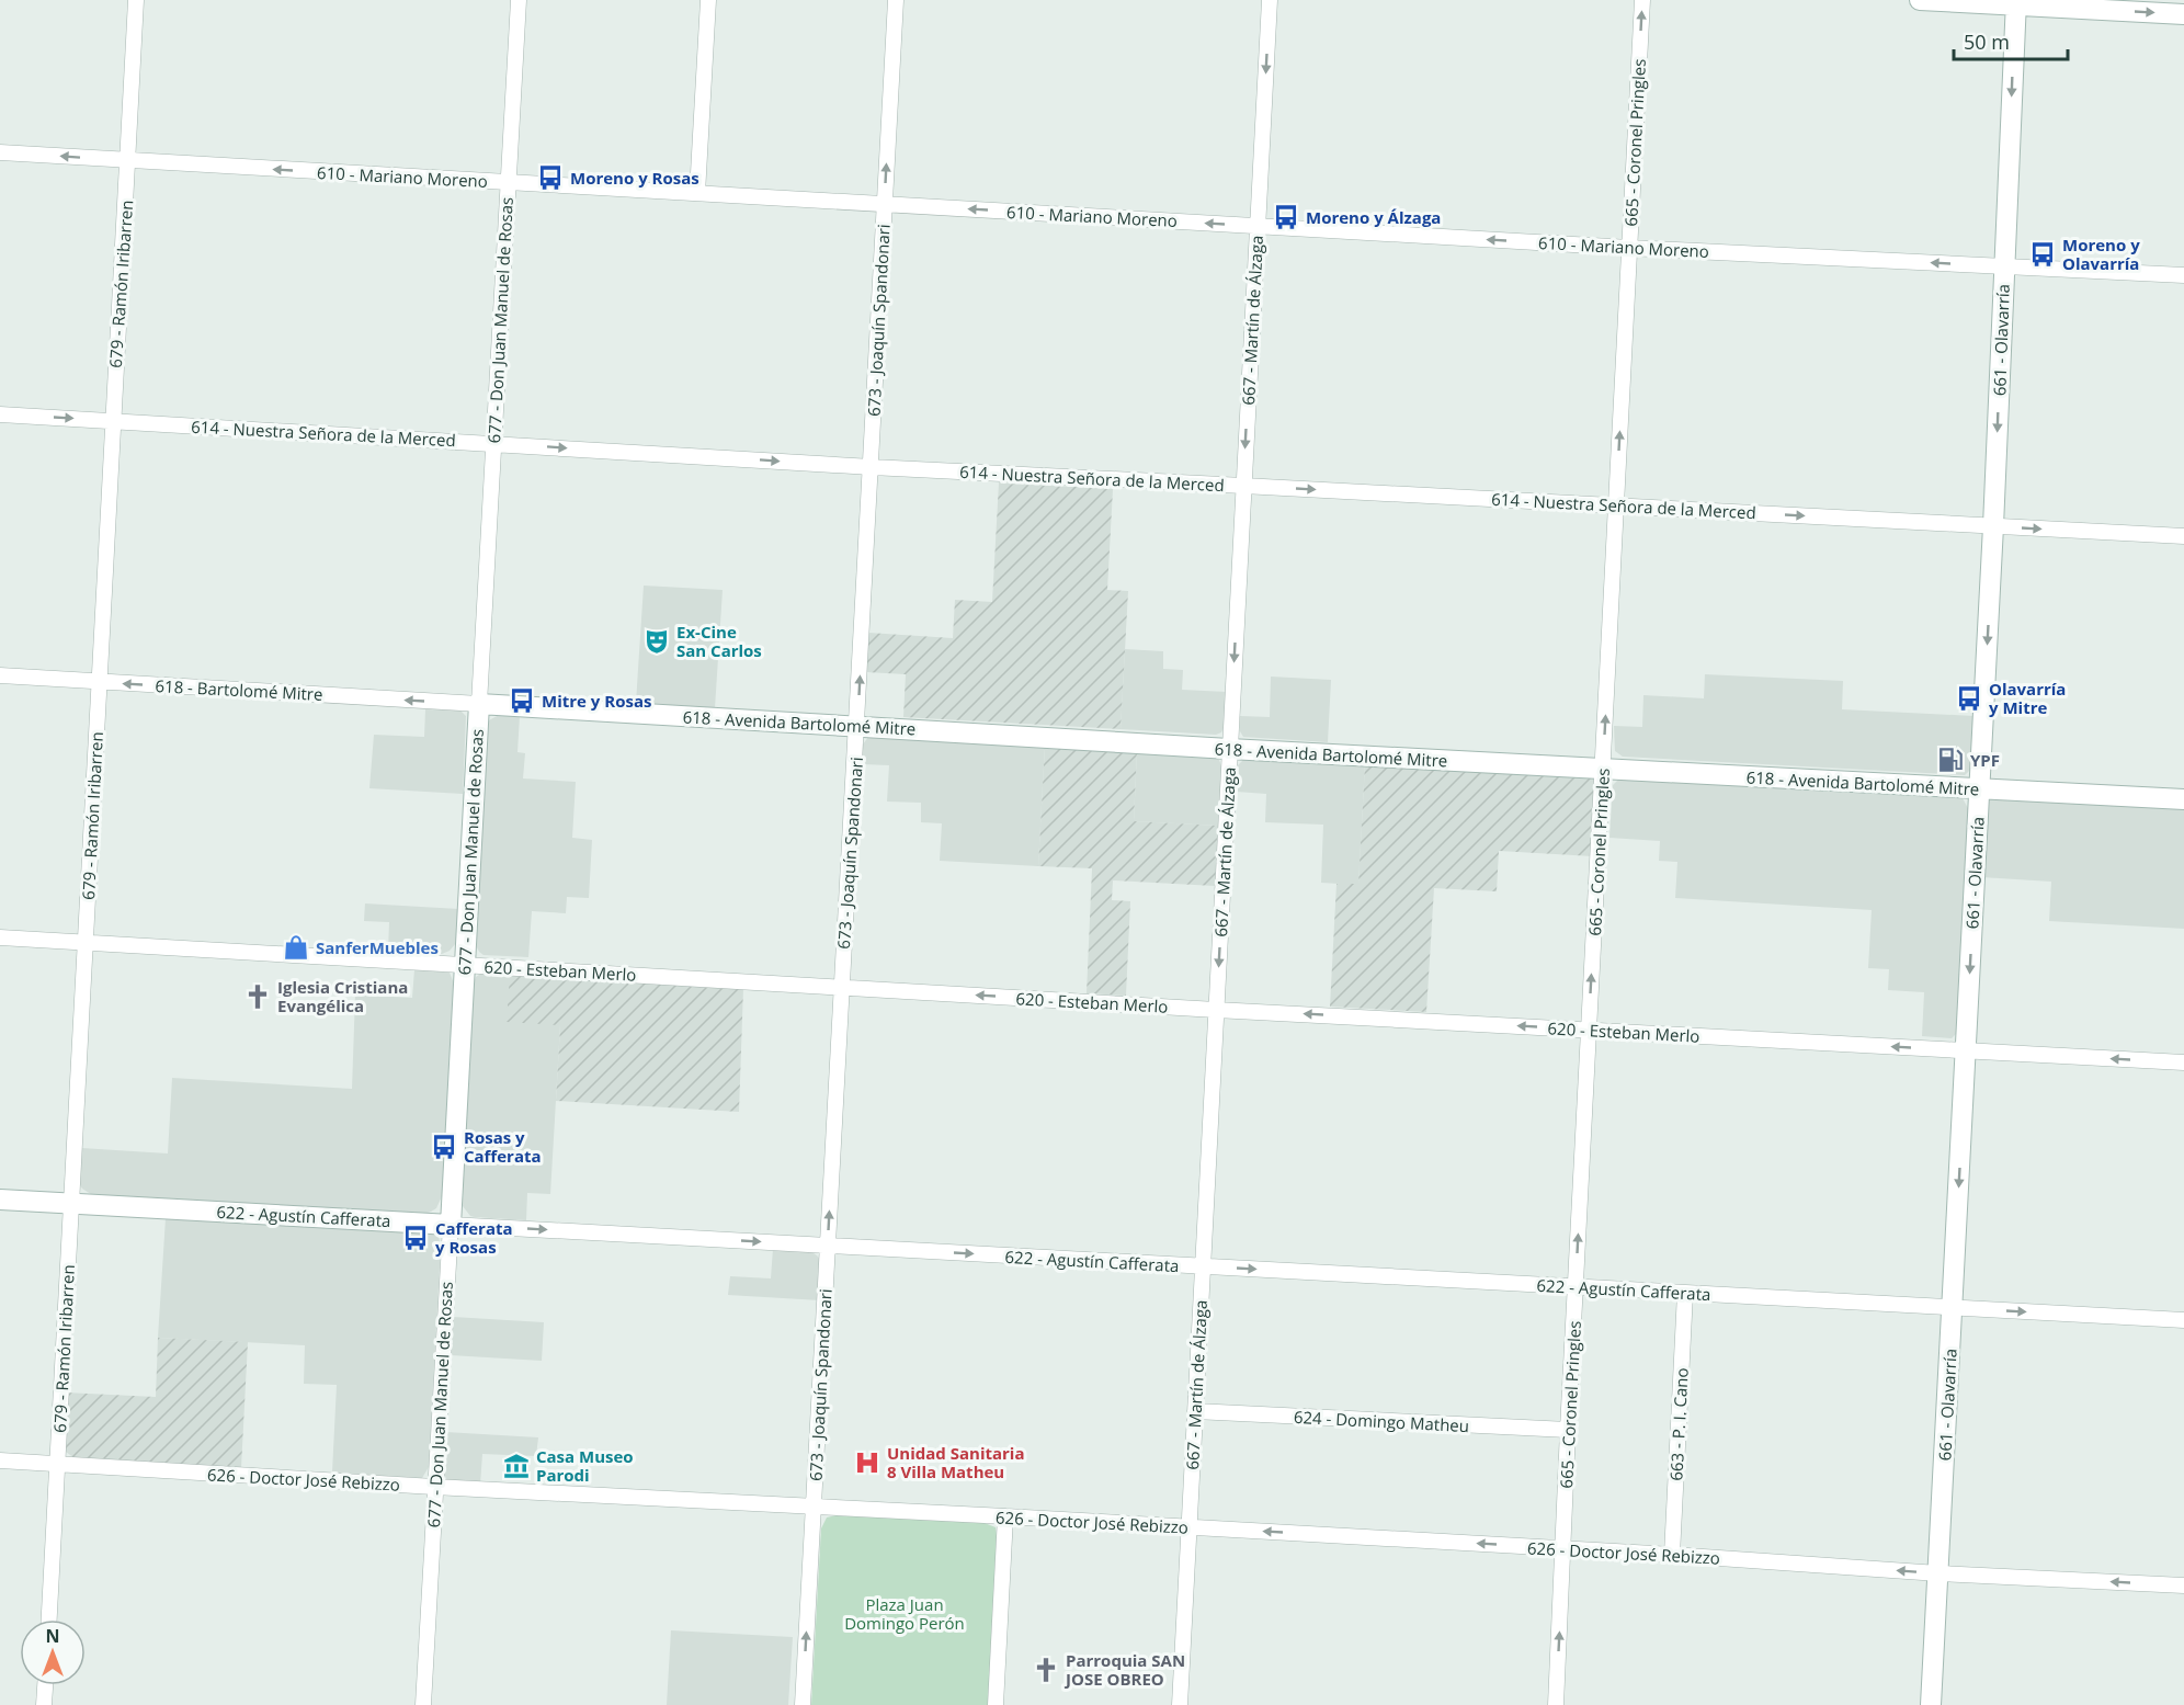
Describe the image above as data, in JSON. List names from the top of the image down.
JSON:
{
  "streets": {
    "main road": [
      "677 - Don Juan Manuel de Rosas",
      "661 - Olavarría",
      "618 - Avenida Bartolomé Mitre",
      "622 - Agustín Cafferata"
    ],
    "street": [
      "665 - Coronel Pringles",
      "610 - Mariano Moreno",
      "679 - Ramón Iribarren",
      "673 - Joaquín Spandonari",
      "667 - Martín de Álzaga",
      "614 - Nuestra Señora de la Merced",
      "618 - Bartolomé Mitre",
      "620 - Esteban Merlo",
      "624 - Domingo Matheu",
      "663 - P. I. Cano",
      "626 - Doctor José Rebizzo"
    ]
  },
  "crossings": [
    ["665 - Coronel Pringles", "610 - Mariano Moreno"],
    ["665 - Coronel Pringles", "614 - Nuestra Señora de la Merced"],
    ["665 - Coronel Pringles", "618 - Avenida Bartolomé Mitre"],
    ["665 - Coronel Pringles", "620 - Esteban Merlo"],
    ["665 - Coronel Pringles", "622 - Agustín Cafferata"],
    ["665 - Coronel Pringles", "624 - Domingo Matheu"],
    ["665 - Coronel Pringles", "626 - Doctor José Rebizzo"],
    ["610 - Mariano Moreno", "679 - Ramón Iribarren"],
    ["610 - Mariano Moreno", "677 - Don Juan Manuel de Rosas"],
    ["610 - Mariano Moreno", "673 - Joaquín Spandonari"],
    ["610 - Mariano Moreno", "667 - Martín de Álzaga"],
    ["610 - Mariano Moreno", "661 - Olavarría"],
    ["679 - Ramón Iribarren", "614 - Nuestra Señora de la Merced"],
    ["679 - Ramón Iribarren", "618 - Bartolomé Mitre"],
    ["679 - Ramón Iribarren", "620 - Esteban Merlo"],
    ["679 - Ramón Iribarren", "622 - Agustín Cafferata"],
    ["679 - Ramón Iribarren", "626 - Doctor José Rebizzo"],
    ["677 - Don Juan Manuel de Rosas", "614 - Nuestra Señora de la Merced"],
    ["677 - Don Juan Manuel de Rosas", "618 - Bartolomé Mitre"],
    ["677 - Don Juan Manuel de Rosas", "618 - Avenida Bartolomé Mitre"],
    ["677 - Don Juan Manuel de Rosas", "620 - Esteban Merlo"],
    ["677 - Don Juan Manuel de Rosas", "622 - Agustín Cafferata"],
    ["677 - Don Juan Manuel de Rosas", "626 - Doctor José Rebizzo"],
    ["673 - Joaquín Spandonari", "614 - Nuestra Señora de la Merced"],
    ["673 - Joaquín Spandonari", "618 - Avenida Bartolomé Mitre"],
    ["673 - Joaquín Spandonari", "620 - Esteban Merlo"],
    ["673 - Joaquín Spandonari", "622 - Agustín Cafferata"],
    ["673 - Joaquín Spandonari", "626 - Doctor José Rebizzo"],
    ["667 - Martín de Álzaga", "614 - Nuestra Señora de la Merced"],
    ["667 - Martín de Álzaga", "618 - Avenida Bartolomé Mitre"],
    ["667 - Martín de Álzaga", "620 - Esteban Merlo"],
    ["667 - Martín de Álzaga", "622 - Agustín Cafferata"],
    ["667 - Martín de Álzaga", "624 - Domingo Matheu"],
    ["667 - Martín de Álzaga", "626 - Doctor José Rebizzo"],
    ["661 - Olavarría", "614 - Nuestra Señora de la Merced"],
    ["661 - Olavarría", "618 - Avenida Bartolomé Mitre"],
    ["661 - Olavarría", "620 - Esteban Merlo"],
    ["661 - Olavarría", "622 - Agustín Cafferata"],
    ["661 - Olavarría", "626 - Doctor José Rebizzo"],
    ["618 - Bartolomé Mitre", "618 - Avenida Bartolomé Mitre"],
    ["622 - Agustín Cafferata", "663 - P. I. Cano"],
    ["663 - P. I. Cano", "626 - Doctor José Rebizzo"]
  ],
  "one_way": [
    "665 - Coronel Pringles",
    "610 - Mariano Moreno",
    "673 - Joaquín Spandonari",
    "667 - Martín de Álzaga",
    "661 - Olavarría",
    "614 - Nuestra Señora de la Merced",
    "618 - Bartolomé Mitre",
    "620 - Esteban Merlo",
    "622 - Agustín Cafferata",
    "626 - Doctor José Rebizzo"
  ],
  "parks": ["Plaza Juan Domingo Perón"],
  "places": {
    "bus stop": [
      "Moreno y Rosas",
      "Moreno y Álzaga",
      "Moreno y Olavarría",
      "Olavarría y Mitre",
      "Mitre y Rosas",
      "Rosas y Cafferata",
      "Cafferata y Rosas"
    ],
    "theatre": ["Ex-Cine San Carlos"],
    "fuel station": ["YPF"],
    "shop": ["SanferMuebles"],
    "church": ["Iglesia Cristiana Evangélica", "Parroquia SAN JOSE OBREO"],
    "hospital": ["Unidad Sanitaria 8 Villa Matheu"],
    "museum": ["Casa Museo Parodi"]
  },
  "scale_bar": "50 m",
  "north": "top"
}
